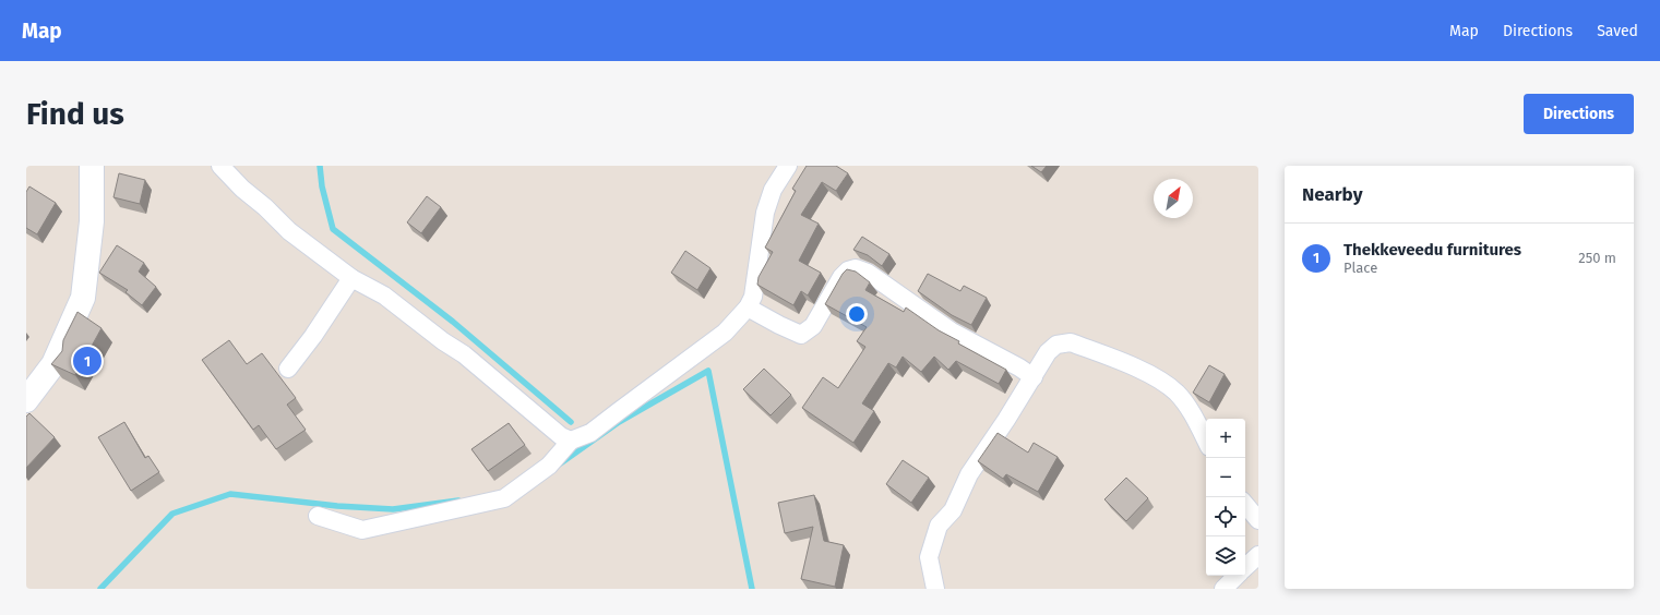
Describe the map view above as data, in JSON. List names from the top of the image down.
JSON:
{
  "north": "top right",
  "page": {
    "header": "Map",
    "nav": ["Map", "Directions", "Saved"],
    "buttons": "Directions",
    "title": "Find us",
    "heading": "Nearby",
    "list": [
      {
        "mark": "1",
        "name": "Thekkeveedu furnitures",
        "note": "Place",
        "value": "250 m"
      }
    ],
    "pins": "1",
    "map_buttons": ["+", "−"]
  }
}
